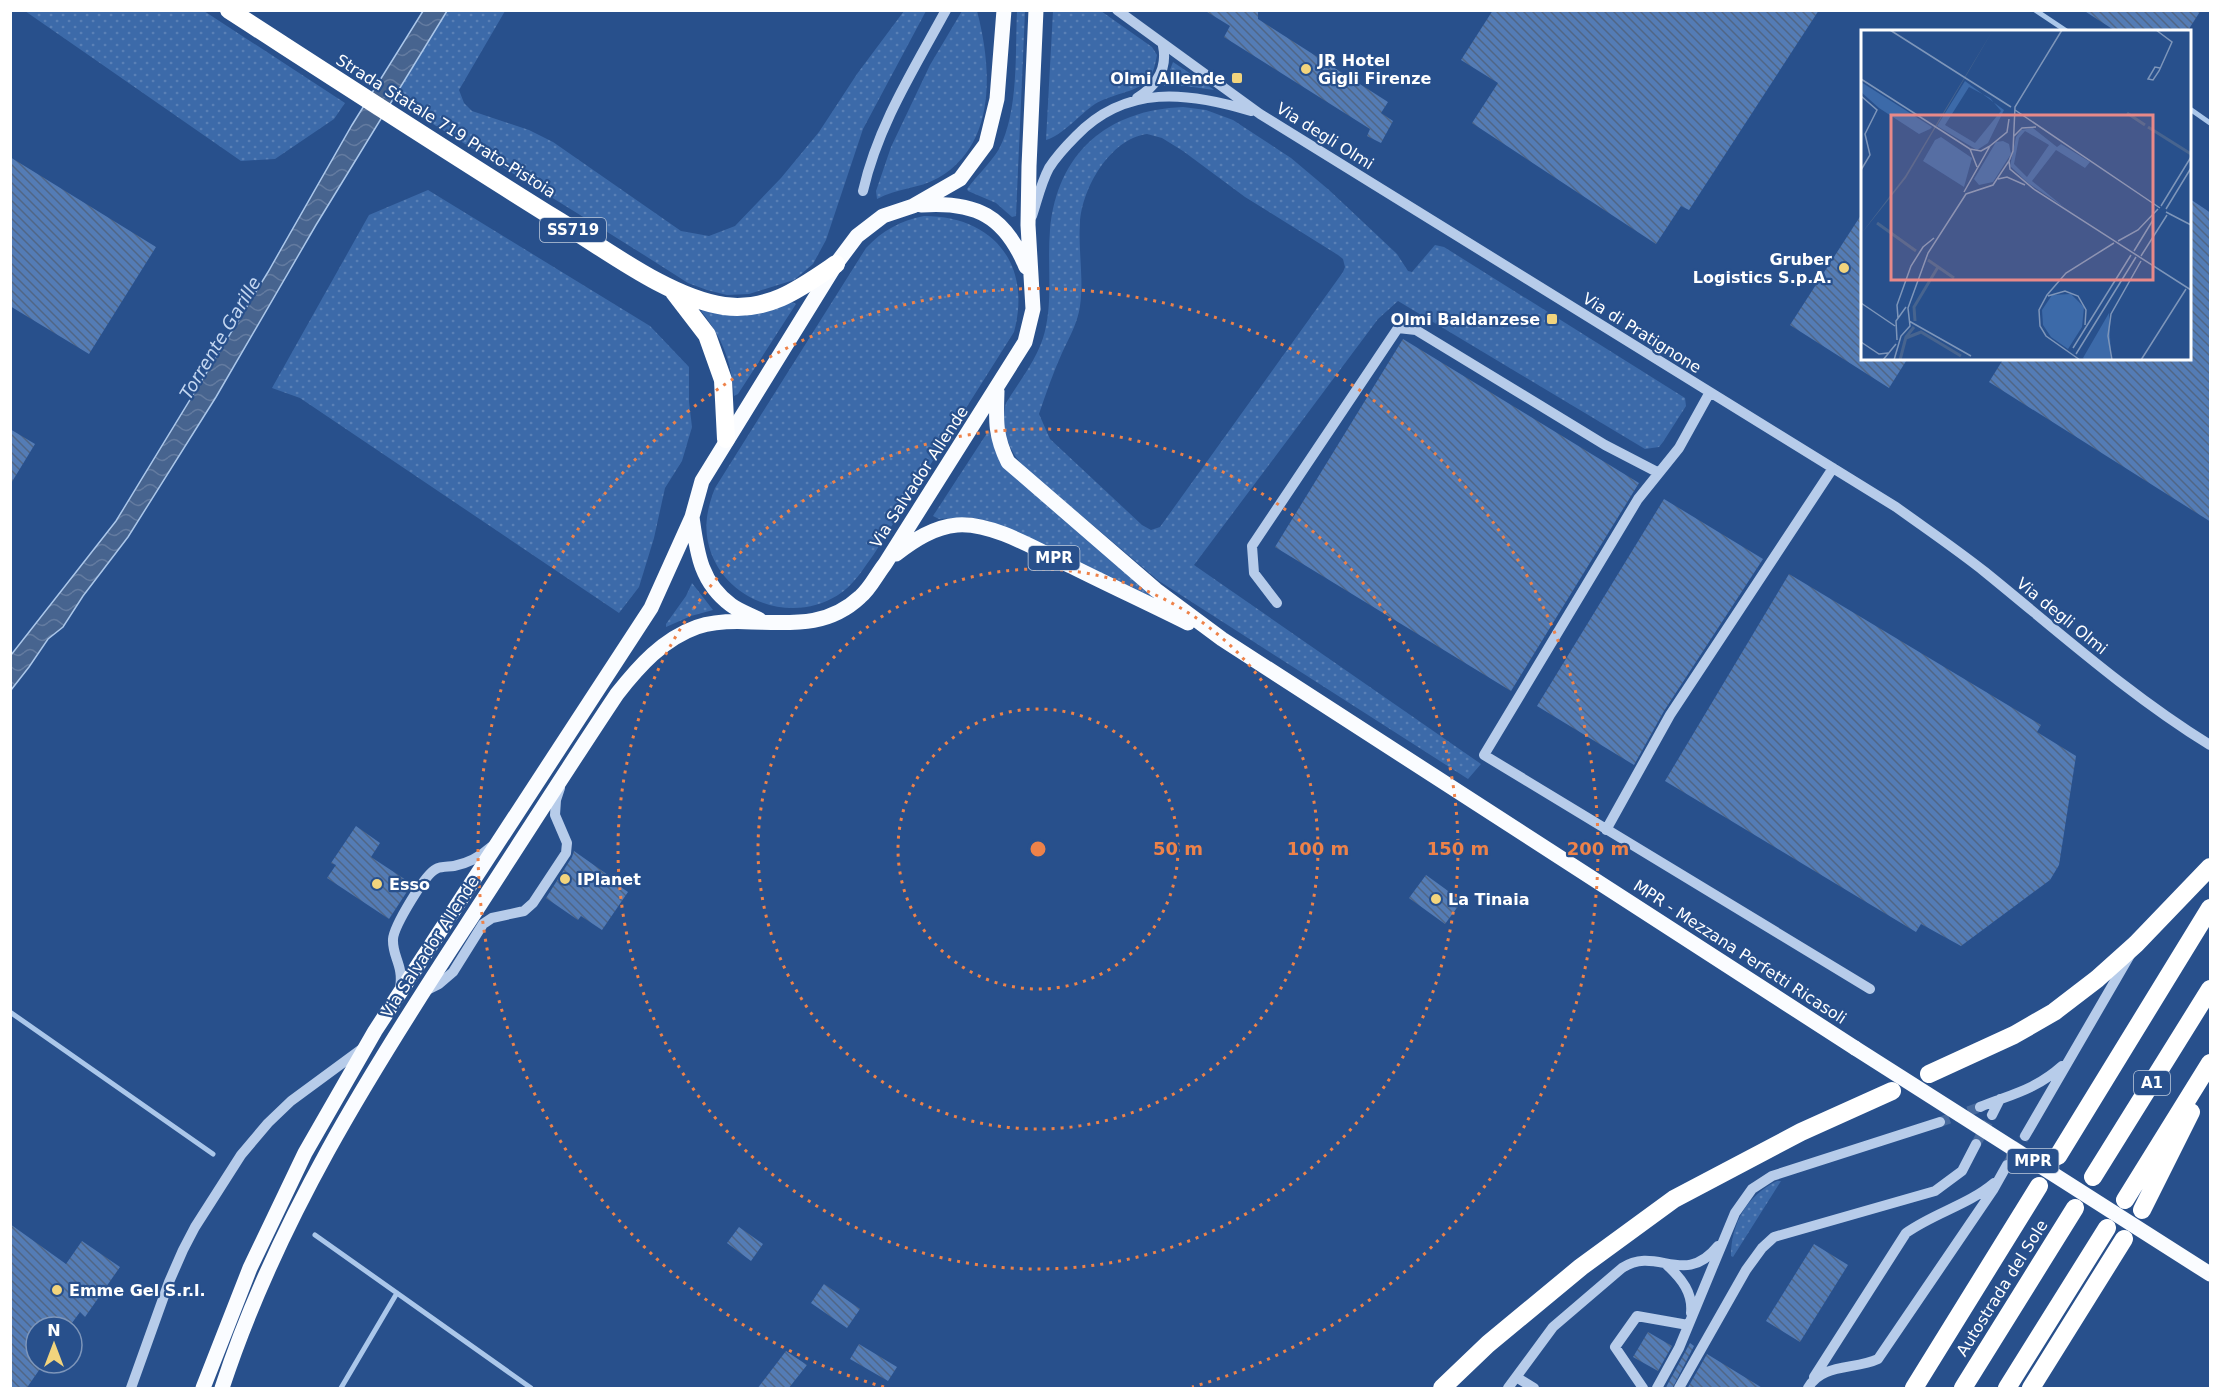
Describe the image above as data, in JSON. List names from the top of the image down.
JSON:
{
  "streets": {
    "highway": [
      "Strada Statale 719 Prato-Pistoia",
      "SS719",
      "A1",
      "Autostrada del Sole"
    ],
    "main road": ["Via Salvador Allende", "MPR", "MPR - Mezzana Perfetti Ricasoli"],
    "street": ["Via degli Olmi", "Via di Pratignone"]
  },
  "crossings": [
    ["Strada Statale 719 Prato-Pistoia", "SS719"],
    ["Via degli Olmi", "Via di Pratignone"],
    ["Via degli Olmi", "Via Salvador Allende"],
    ["SS719", "Via Salvador Allende"],
    ["Via Salvador Allende", "MPR - Mezzana Perfetti Ricasoli"]
  ],
  "water": ["Torrente Garille"],
  "places": {
    "other": [
      "JR Hotel Gigli Firenze",
      "Gruber Logistics S.p.A.",
      "IPlanet",
      "Esso",
      "La Tinaia",
      "Emme Gel S.r.l."
    ],
    "transit": ["Olmi Allende", "Olmi Baldanzese"]
  },
  "north": "top",
  "rings": [
    "50 m",
    "100 m",
    "150 m",
    "200 m"
  ]
}
